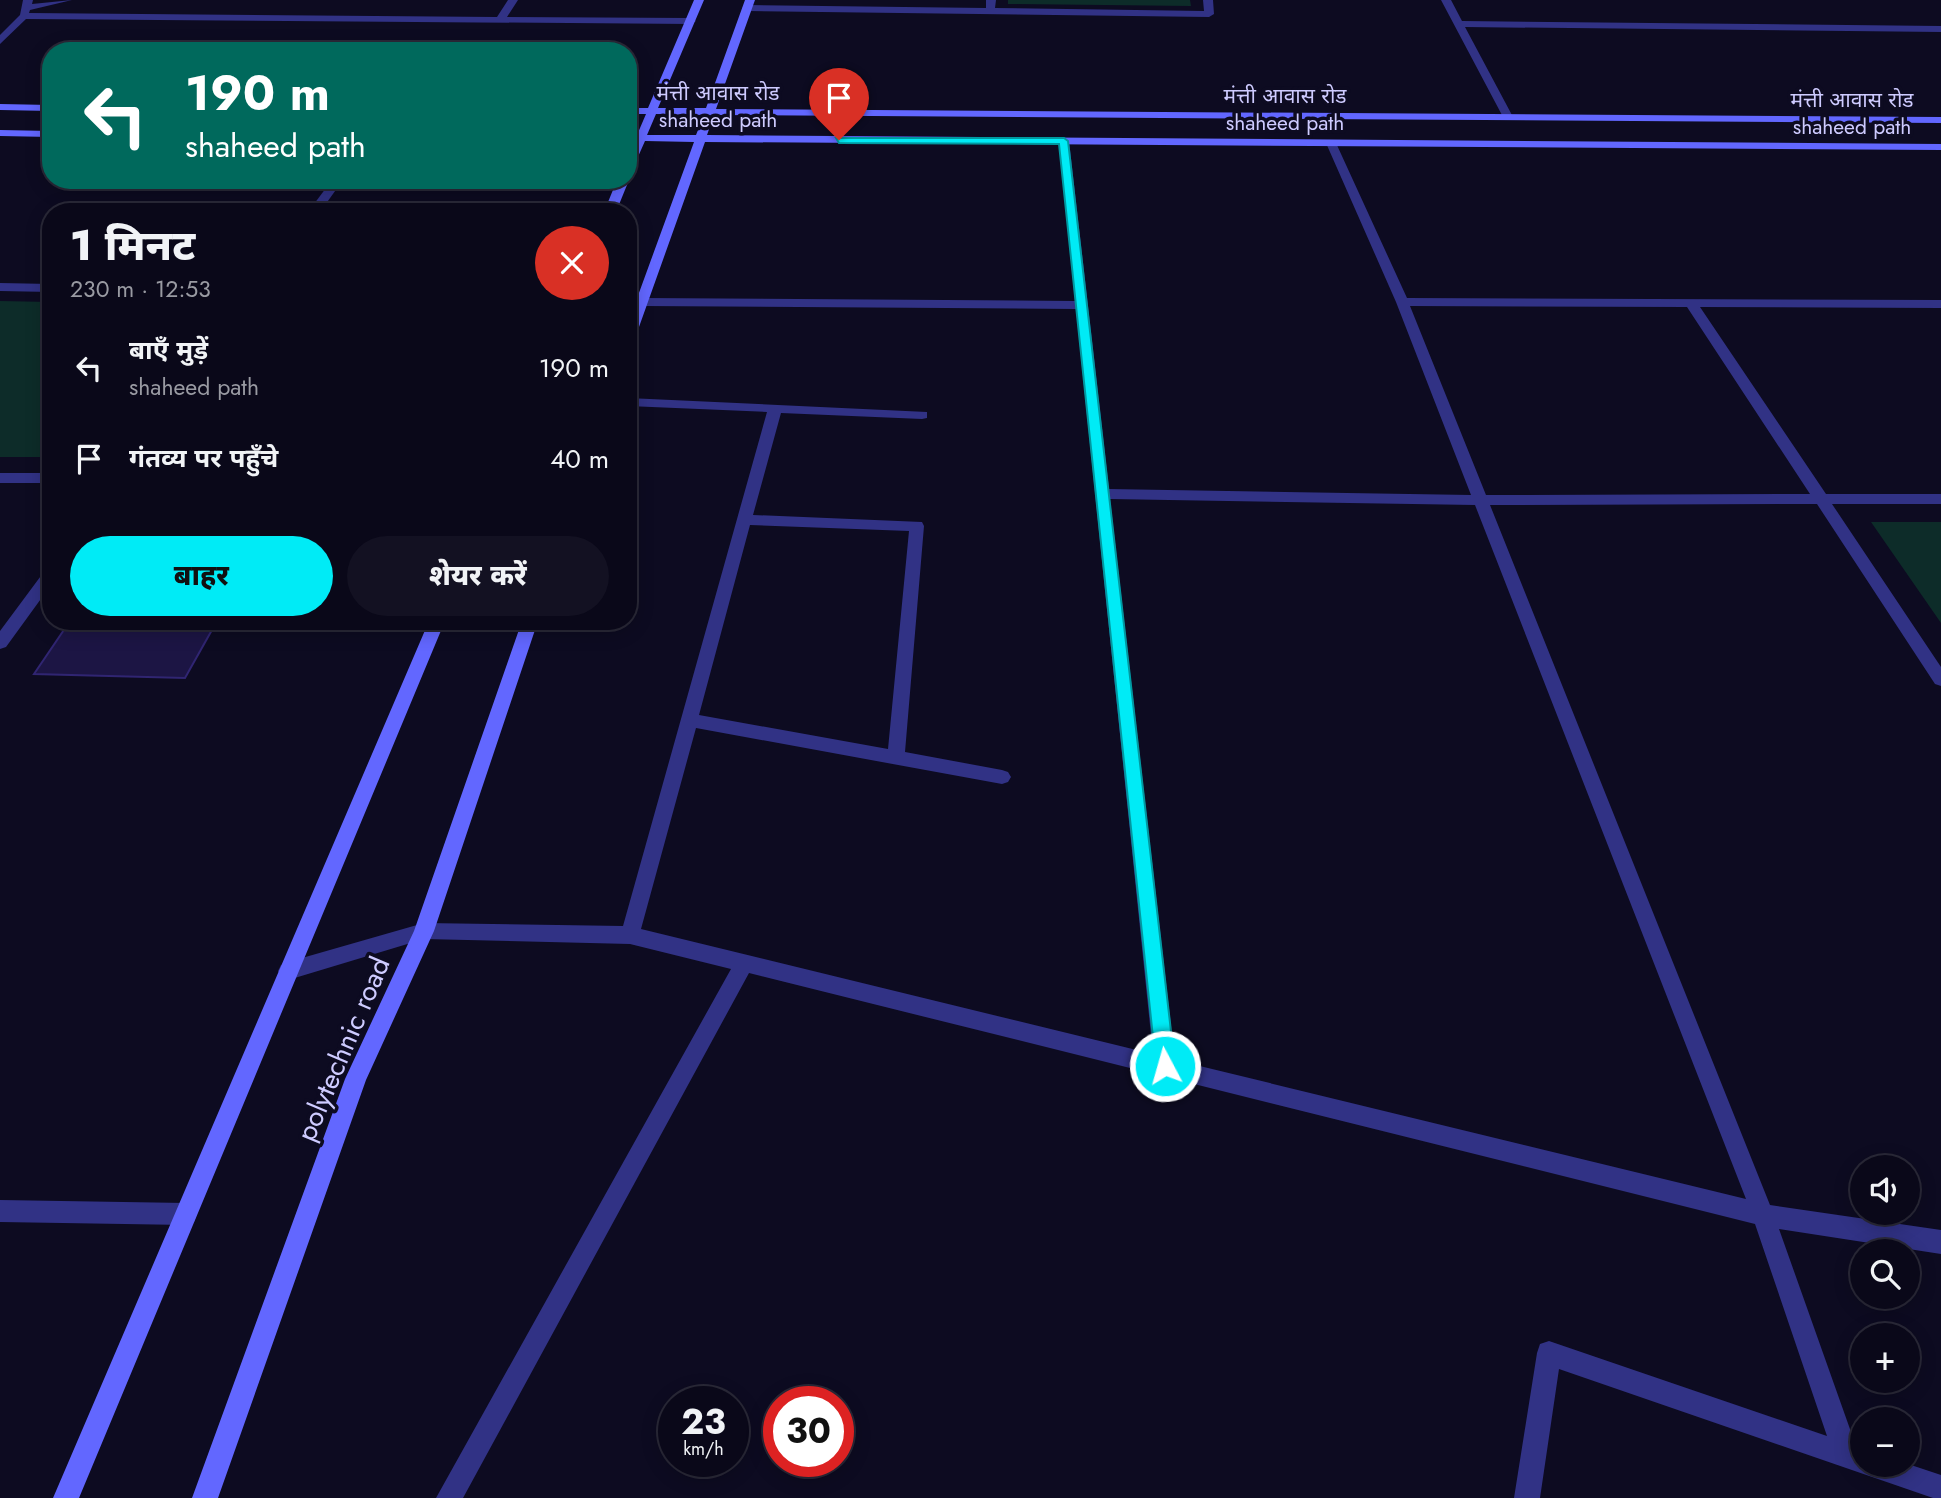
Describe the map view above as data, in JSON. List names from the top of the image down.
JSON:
{
  "streets": {
    "street": ["मंत्ती आवास रोड", "shaheed path", "polytechnic road"]
  },
  "page": {
    "turn": ["190 m", "shaheed path"],
    "heading": ["1 मिनट", "230 m · 12:53"],
    "list": [
      {
        "name": "बाएँ मुड़ें",
        "note": "shaheed path",
        "value": "190 m"
      },
      {
        "name": "गंतव्य पर पहुँचे",
        "value": "40 m"
      }
    ],
    "buttons": ["बाहर", "शेयर करें"],
    "map_buttons": ["+", "−"],
    "speed": "23 km/h",
    "limit": "30"
  }
}
